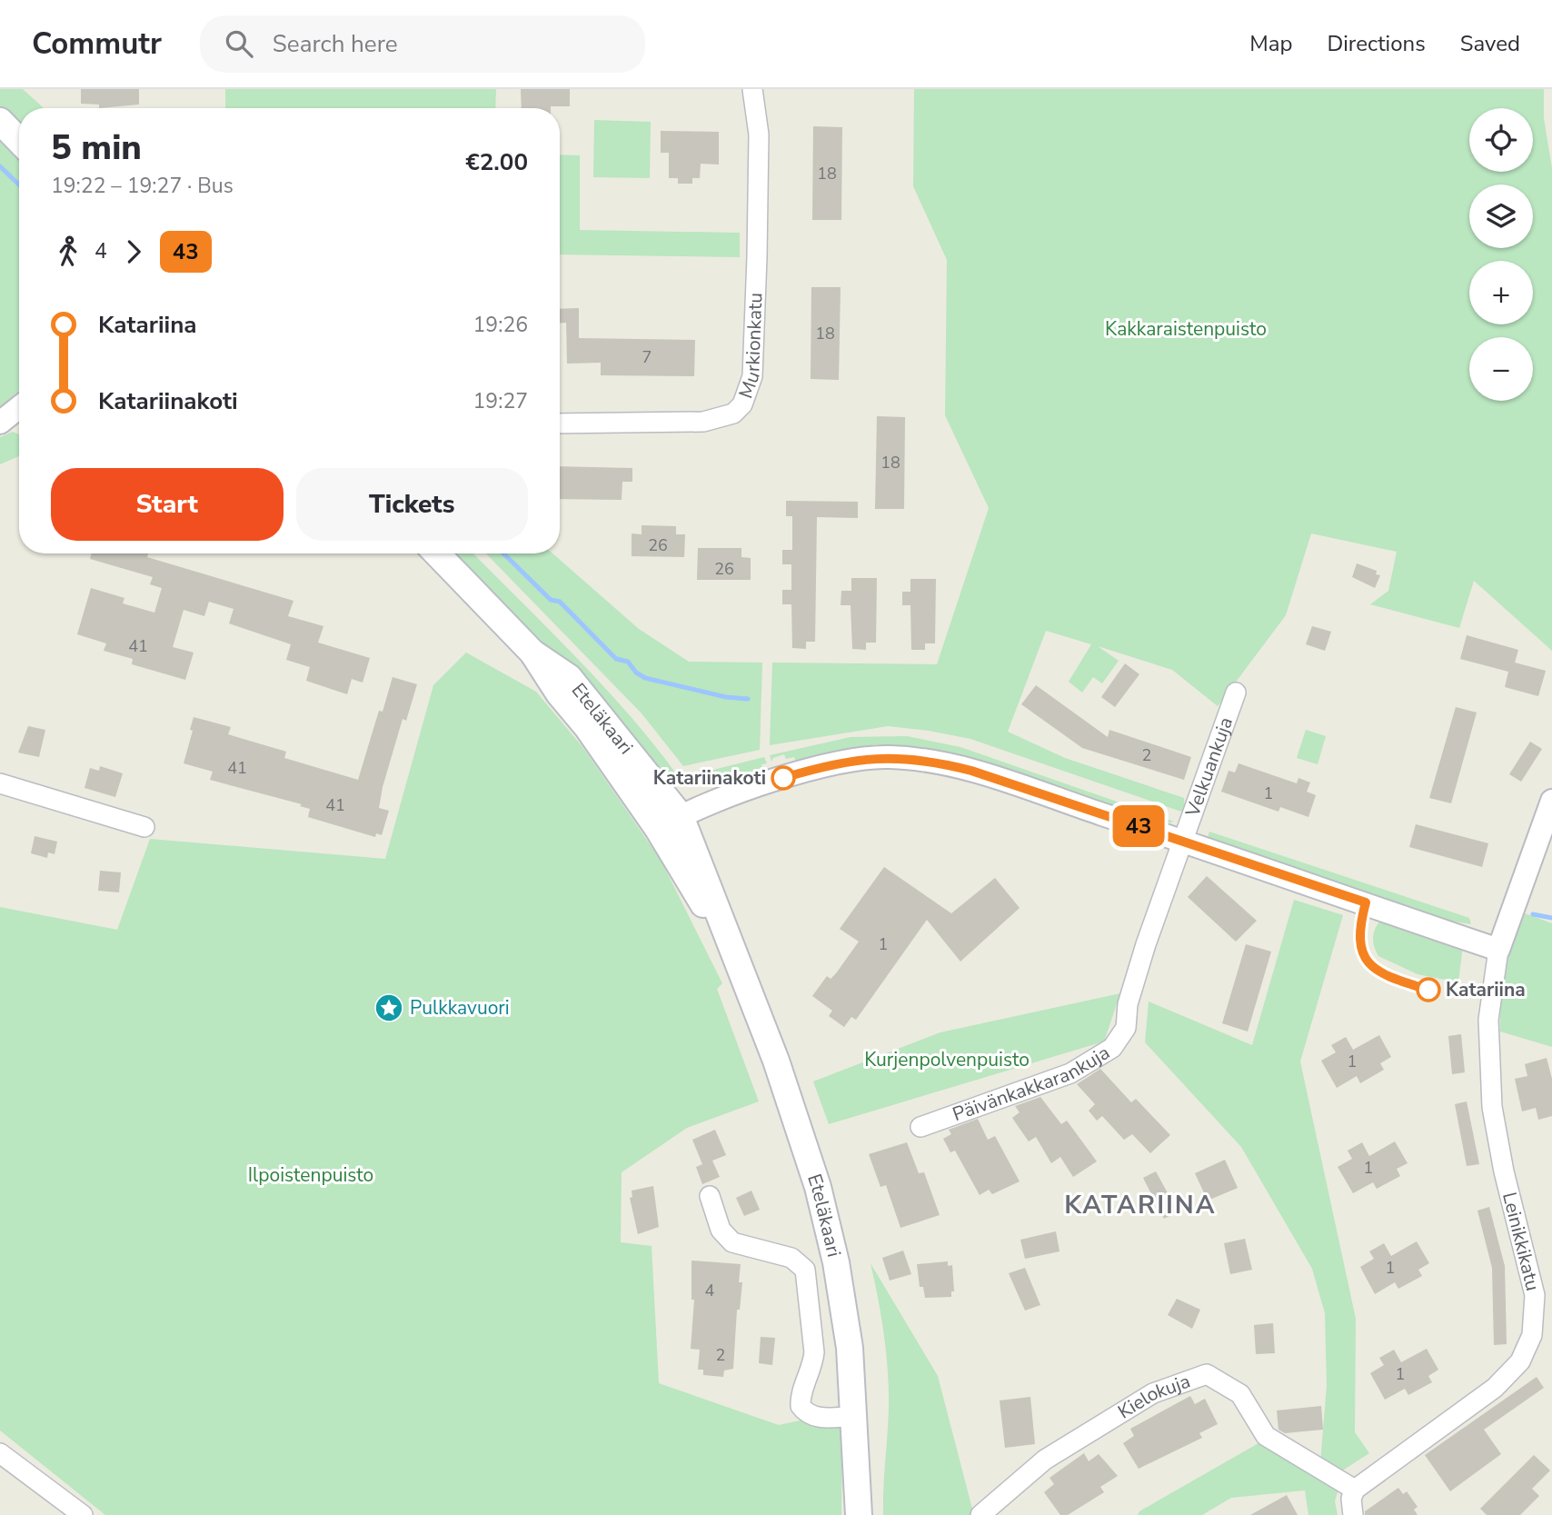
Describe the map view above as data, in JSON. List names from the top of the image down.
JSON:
{
  "streets": {
    "main road": ["Eteläkaari"],
    "street": [
      "Murkionkatu",
      "Velkuankuja",
      "Päivänkakkarankuja",
      "Leinikkikatu",
      "Kielokuja"
    ]
  },
  "crossings": [
    ["Velkuankuja", "Päivänkakkarankuja"],
    ["Leinikkikatu", "Kielokuja"]
  ],
  "districts": ["KATARIINA"],
  "parks": ["Kakkaraistenpuisto", "Kurjenpolvenpuisto", "Ilpoistenpuisto"],
  "places": {
    "other": ["Katariinakoti", "Katariina"],
    "place": ["Pulkkavuori"]
  },
  "lines": ["bus line 43"],
  "house_numbers": [
    "18",
    "18",
    "7",
    "18",
    "26",
    "26",
    "41",
    "2",
    "41",
    "1",
    "41",
    "1",
    "1",
    "1",
    "1",
    "4",
    "2",
    "1"
  ],
  "page": {
    "header": "Commutr",
    "search": "Search here",
    "nav": ["Map", "Directions", "Saved"],
    "on_map": "43",
    "map_buttons": ["+", "−"],
    "heading": ["5 min", "19:22 – 19:27 · Bus", "€2.00"],
    "legs": ["4", "43"],
    "list": [
      {
        "name": "Katariina",
        "value": "19:26"
      },
      {
        "name": "Katariinakoti",
        "value": "19:27"
      }
    ],
    "buttons": ["Start", "Tickets"]
  }
}
